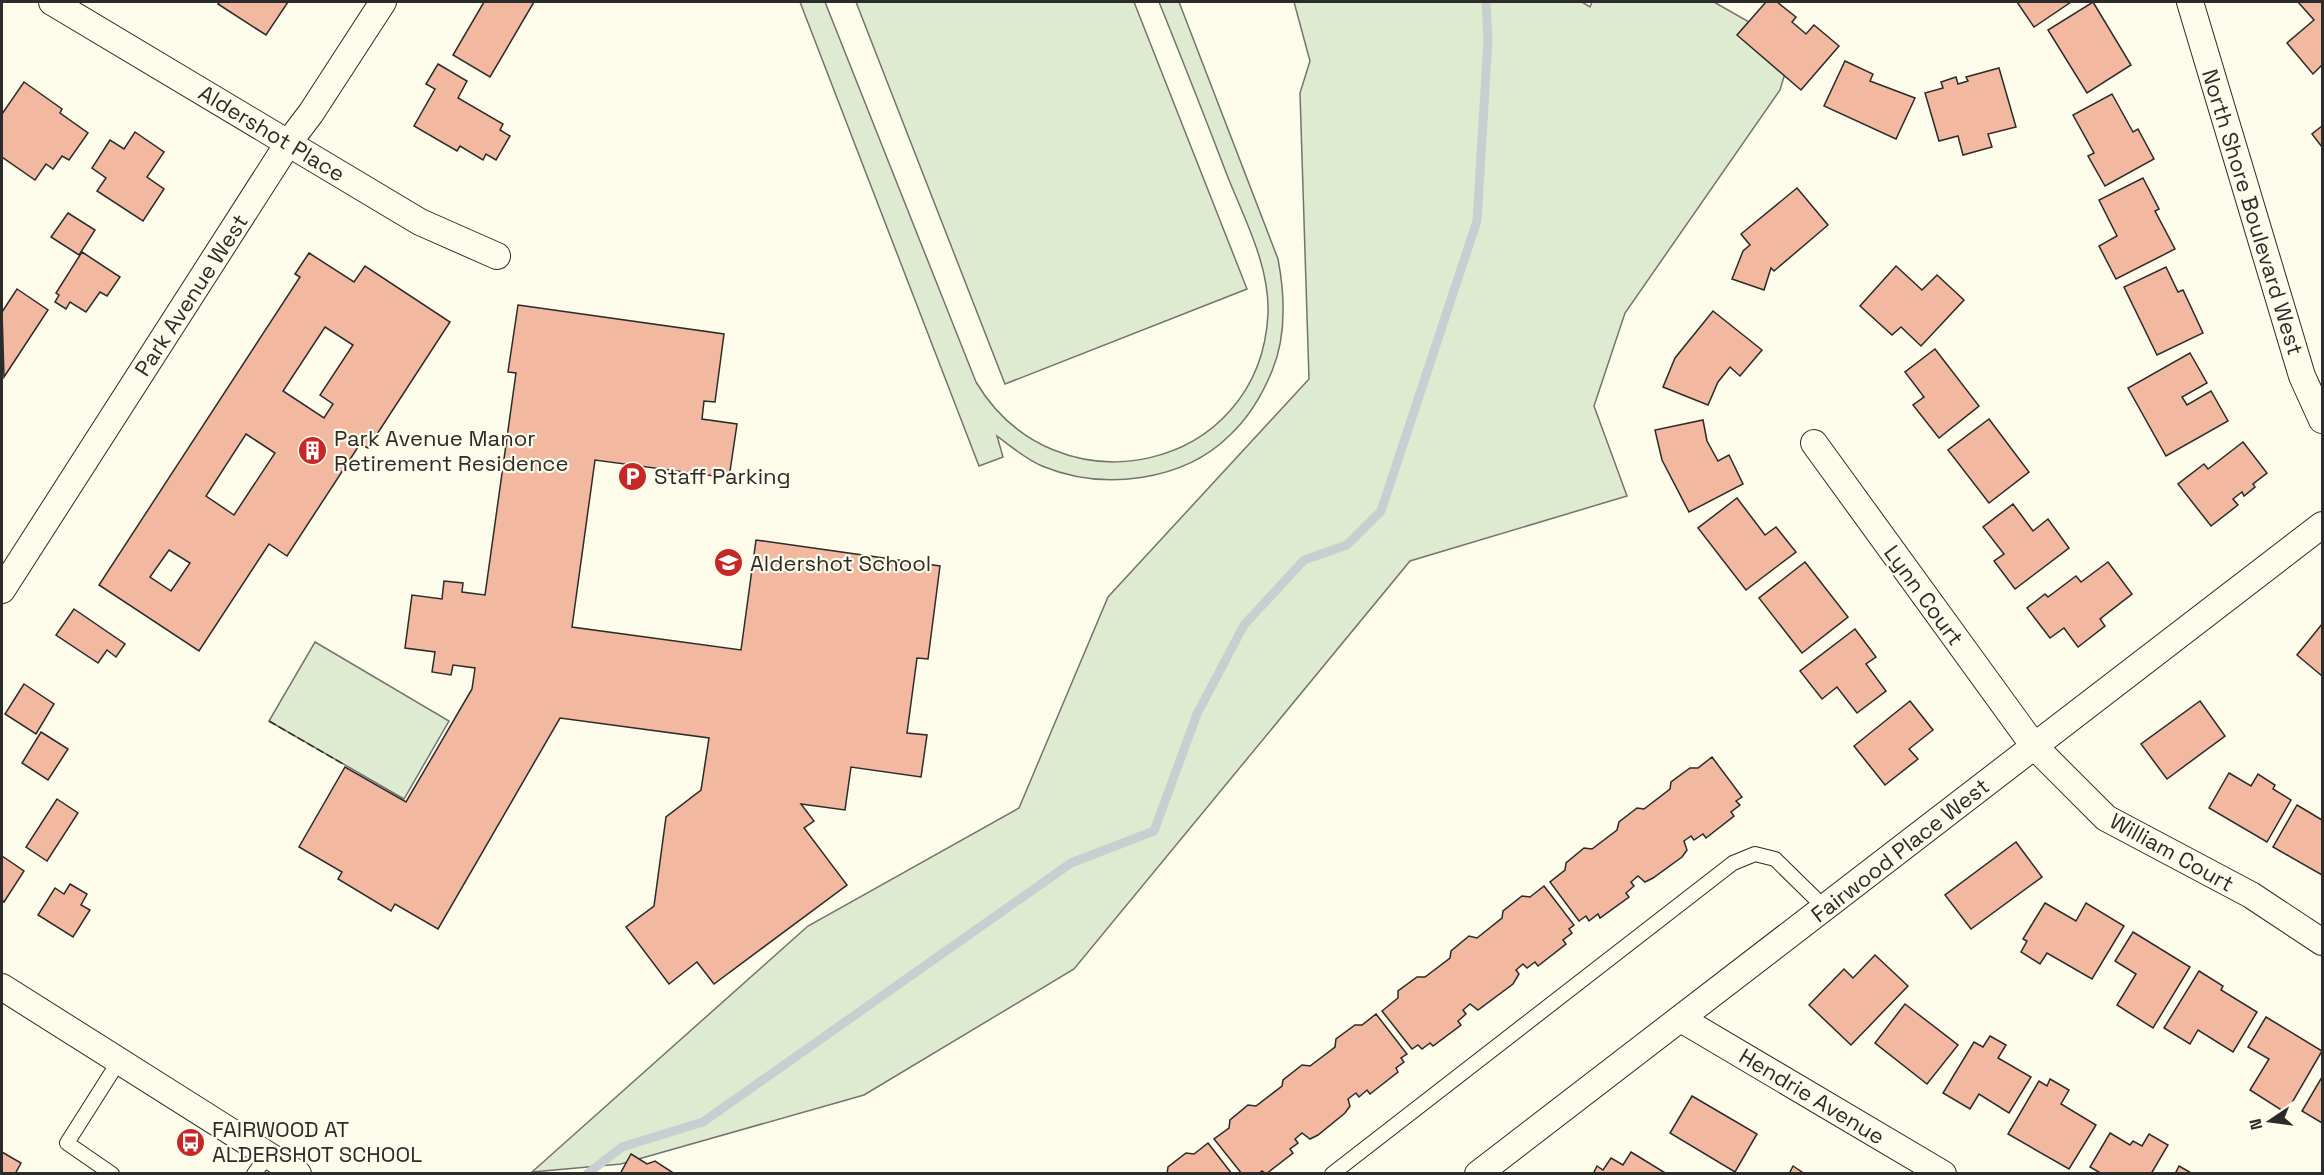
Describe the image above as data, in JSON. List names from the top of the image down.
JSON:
{
  "streets": {
    "street": [
      "Aldershot Place",
      "North Shore Boulevard West",
      "Park Avenue West",
      "Lynn Court",
      "Fairwood Place West",
      "William Court",
      "Hendrie Avenue"
    ]
  },
  "crossings": [
    ["Aldershot Place", "Park Avenue West"],
    ["Lynn Court", "Fairwood Place West"],
    ["Lynn Court", "William Court"],
    ["Fairwood Place West", "William Court"],
    ["Fairwood Place West", "Hendrie Avenue"]
  ],
  "places": {
    "building": ["Park Avenue Manor Retirement Residence"],
    "parking": ["Staff Parking"],
    "school or university": ["Aldershot School"],
    "bus stop": ["FAIRWOOD AT ALDERSHOT SCHOOL"]
  },
  "north": "left"
}
